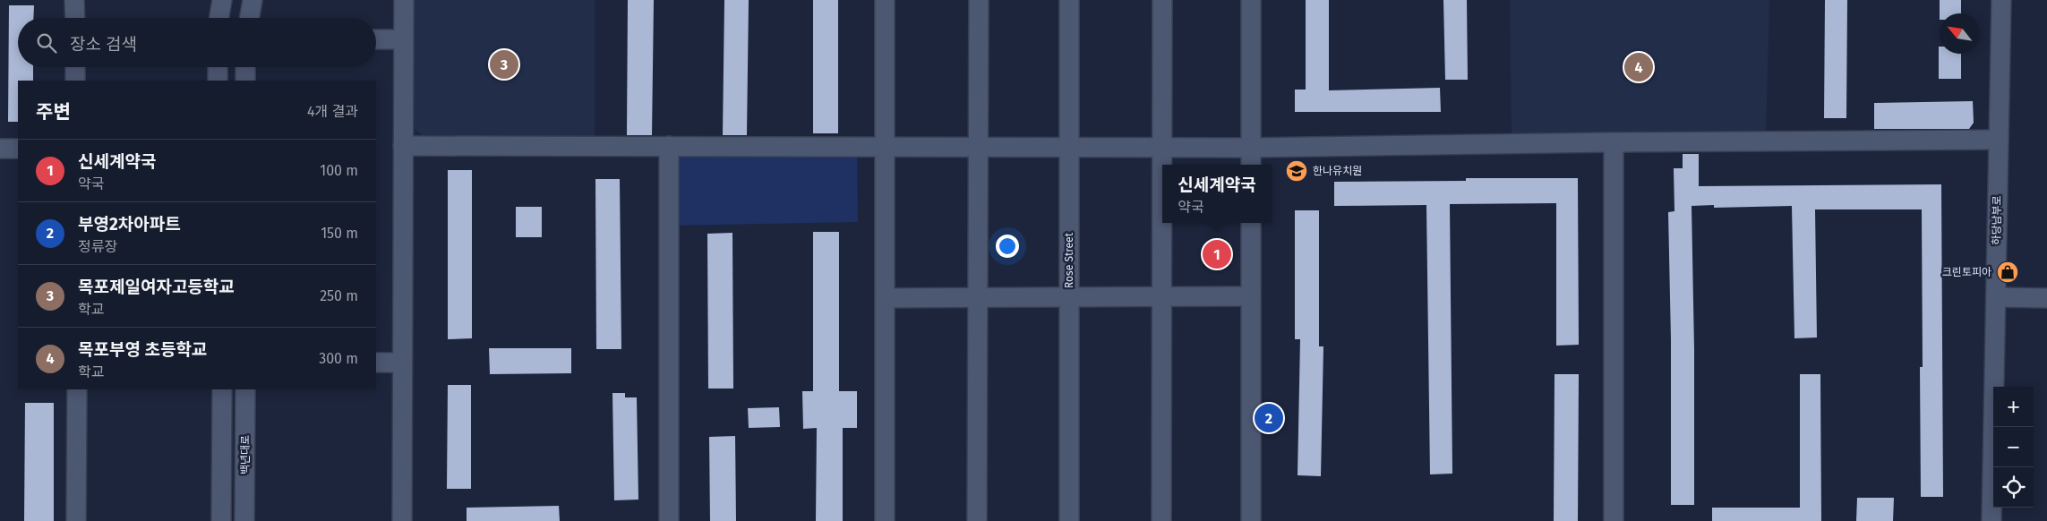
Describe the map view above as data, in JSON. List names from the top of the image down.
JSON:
{
  "streets": {
    "street": ["하당남부로", "Rose Street", "백년대로"]
  },
  "places": {
    "school or university": ["한나유치원"],
    "shop": ["크린토피아"]
  },
  "north": "top left",
  "page": {
    "search": "장소 검색",
    "pins": [
      "3",
      "4",
      "1",
      "2"
    ],
    "heading": ["주변", "4개 결과"],
    "list": [
      {
        "mark": "1",
        "name": "신세계약국",
        "note": "약국",
        "value": "100 m"
      },
      {
        "mark": "2",
        "name": "부영2차아파트",
        "note": "정류장",
        "value": "150 m"
      },
      {
        "mark": "3",
        "name": "목포제일여자고등학교",
        "note": "학교",
        "value": "250 m"
      },
      {
        "mark": "4",
        "name": "목포부영 초등학교",
        "note": "학교",
        "value": "300 m"
      }
    ],
    "popup": ["신세계약국", "약국"],
    "map_buttons": ["+", "−"]
  }
}
